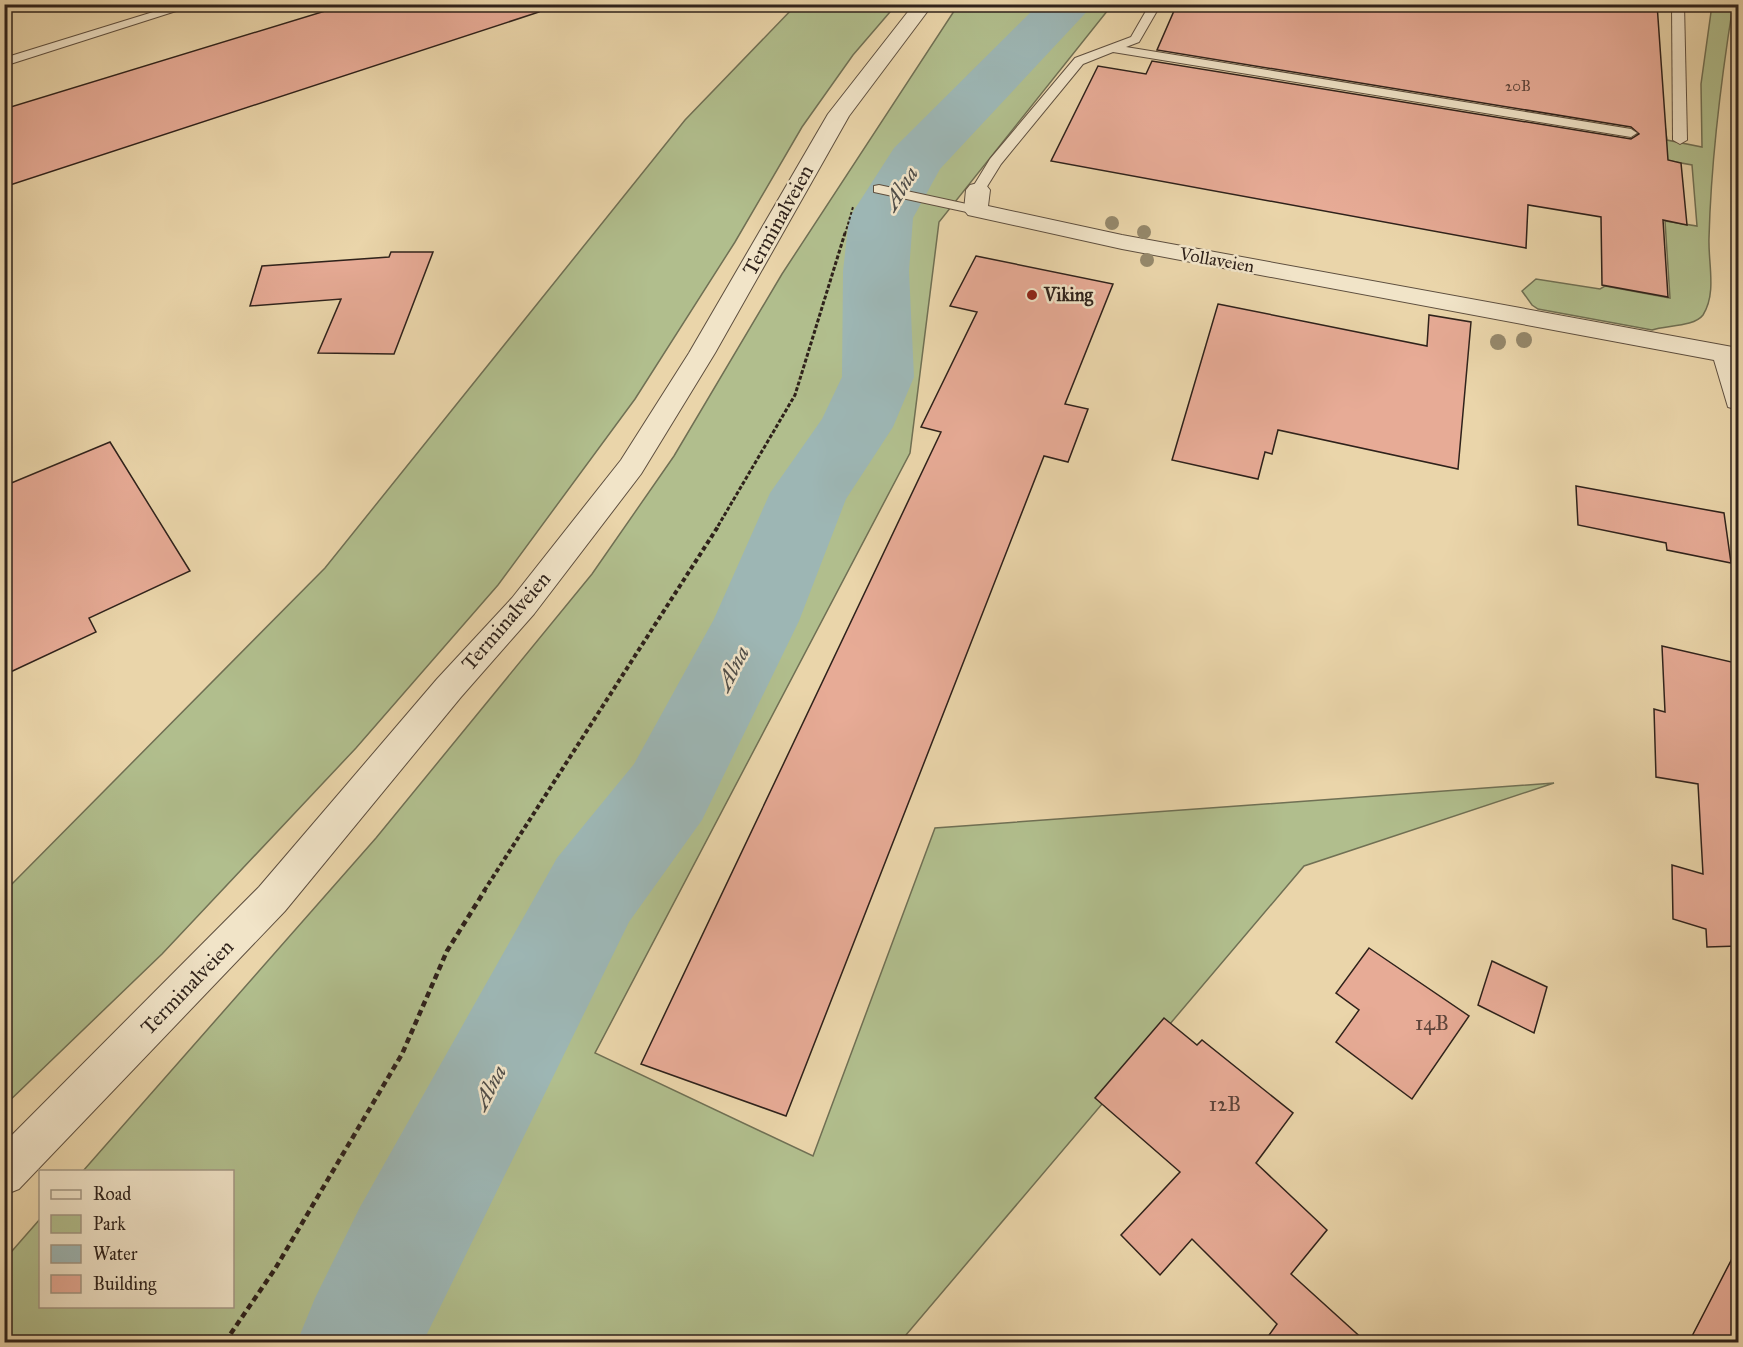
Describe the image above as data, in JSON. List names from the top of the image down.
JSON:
{
  "streets": {
    "street": ["Terminalveien", "Vollaveien"]
  },
  "water": ["Alna"],
  "places": ["Viking"],
  "house_numbers": ["20B", "14B", "12B"],
  "legend": [
    "Road",
    "Park",
    "Water",
    "Building"
  ]
}
